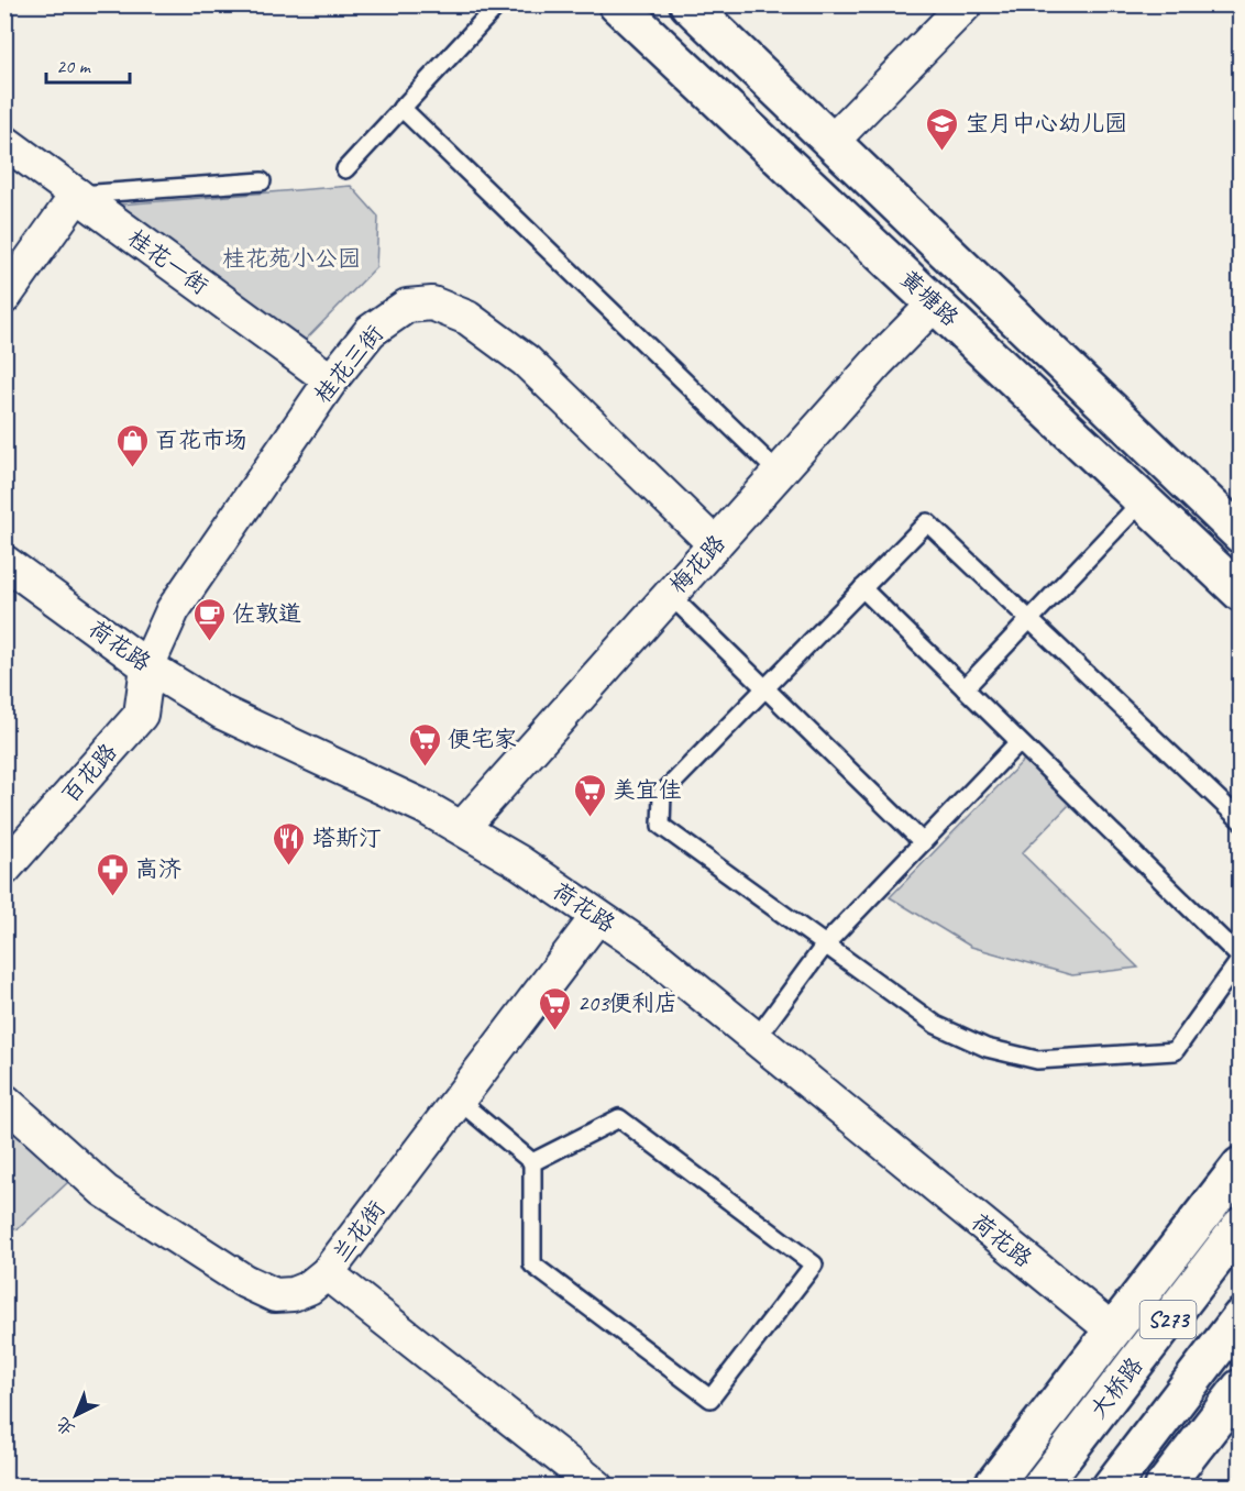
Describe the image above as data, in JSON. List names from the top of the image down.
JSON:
{
  "streets": {
    "main road": ["黄塘路", "S273", "大桥路"],
    "street": [
      "桂花一街",
      "桂花三街",
      "梅花路",
      "荷花路",
      "百花路",
      "兰花街"
    ]
  },
  "crossings": [
    ["桂花一街", "桂花三街"],
    ["黄塘路", "梅花路"],
    ["桂花三街", "梅花路"],
    ["桂花三街", "荷花路"],
    ["桂花三街", "百花路"],
    ["梅花路", "荷花路"],
    ["荷花路", "百花路"],
    ["荷花路", "兰花街"]
  ],
  "parks": ["桂花苑小公园"],
  "places": {
    "school or university": ["宝月中心幼儿园"],
    "shop": ["百花市场"],
    "cafe": ["佐敦道"],
    "supermarket": ["便宅家", "美宜佳", "203便利店"],
    "restaurant": ["塔斯汀"],
    "pharmacy": ["高济"]
  },
  "scale_bar": "20 m",
  "north": "bottom left"
}
